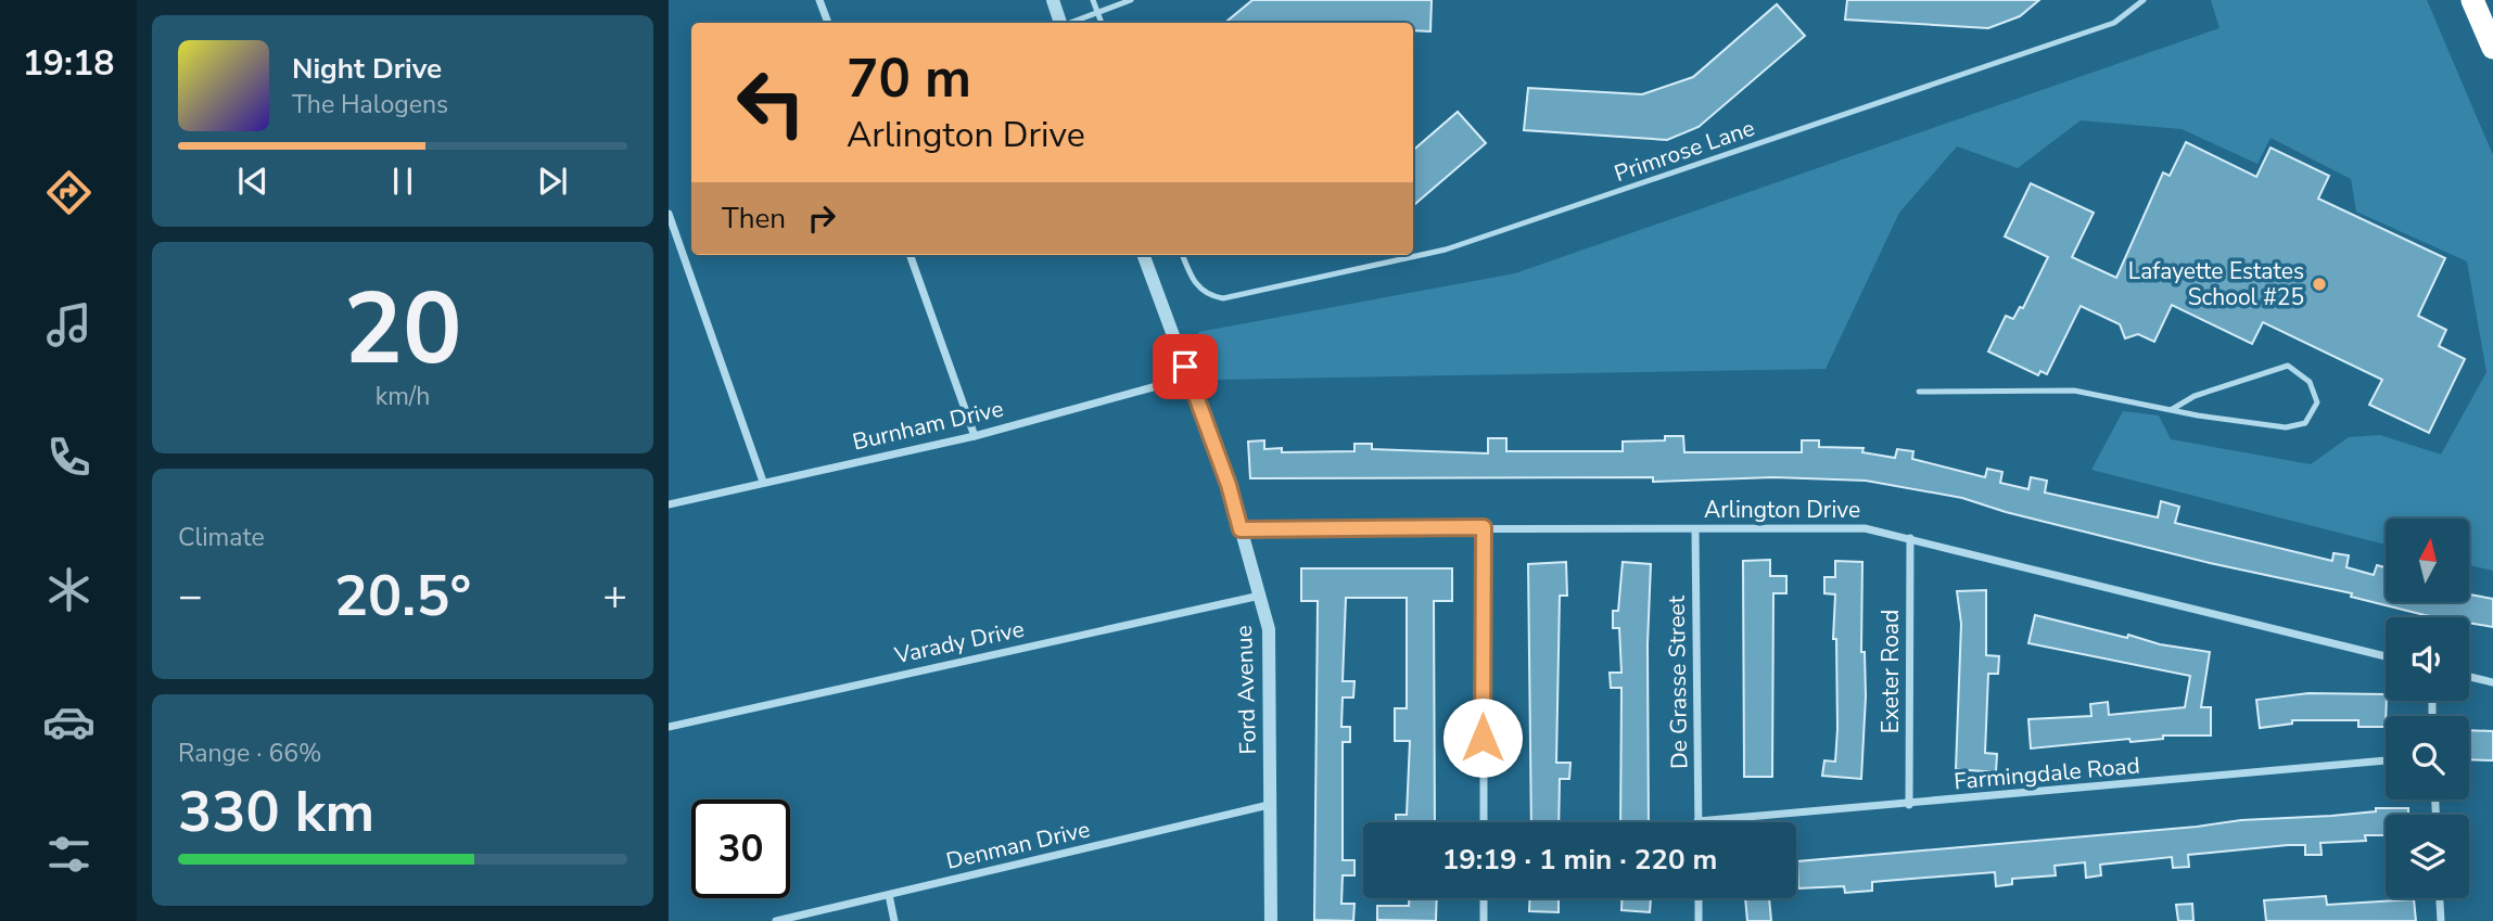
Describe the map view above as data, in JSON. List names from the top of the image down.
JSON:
{
  "streets": {
    "street": [
      "Burnham Drive",
      "Arlington Drive",
      "Varady Drive",
      "Exeter Road",
      "De Grasse Street",
      "Ford Avenue",
      "Farmingdale Road",
      "Denman Drive"
    ],
    "lane": ["Primrose Lane"]
  },
  "crossings": [
    ["Burnham Drive", "Ford Avenue"],
    ["Arlington Drive", "Exeter Road"],
    ["Arlington Drive", "De Grasse Street"],
    ["Arlington Drive", "Ford Avenue"],
    ["Varady Drive", "Ford Avenue"],
    ["Exeter Road", "Farmingdale Road"],
    ["De Grasse Street", "Farmingdale Road"],
    ["Ford Avenue", "Denman Drive"]
  ],
  "places": ["Lafayette Estates School #25"],
  "north": "top",
  "page": {
    "tabs": "19:18",
    "turn": ["70 m", "Arlington Drive"],
    "song": ["Night Drive", "The Halogens"],
    "then": "Then",
    "tile": [
      ["20", "km/h"],
      "Climate",
      ["Range · 66%", "330 km"]
    ],
    "heat": ["−", "20.5°", "+"],
    "limit": "30",
    "trip": "19:19 · 1 min · 220 m"
  }
}
